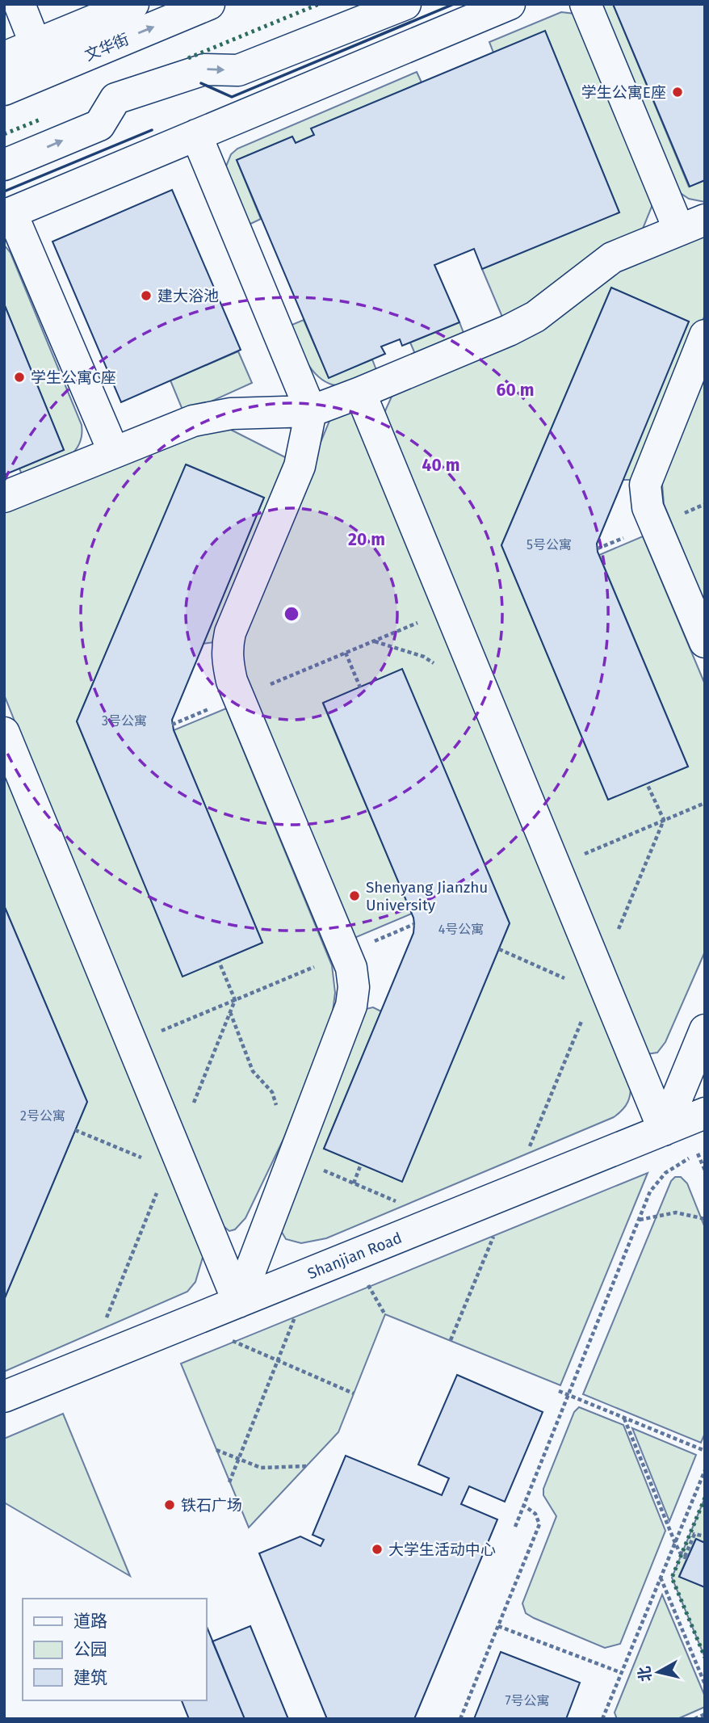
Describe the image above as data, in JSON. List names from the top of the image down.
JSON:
{
  "streets": {
    "street": ["文华街", "Shanjian Road"]
  },
  "places": [
    "学生公寓E座",
    "建大浴池",
    "学生公寓C座",
    "Shenyang Jianzhu University",
    "铁石广场",
    "大学生活动中心"
  ],
  "house_numbers": [
    "5号公寓",
    "3号公寓",
    "4号公寓",
    "2号公寓",
    "7号公寓"
  ],
  "legend": ["道路", "公园", "建筑"],
  "north": "left",
  "rings": ["60 m", "40 m", "20 m"]
}
